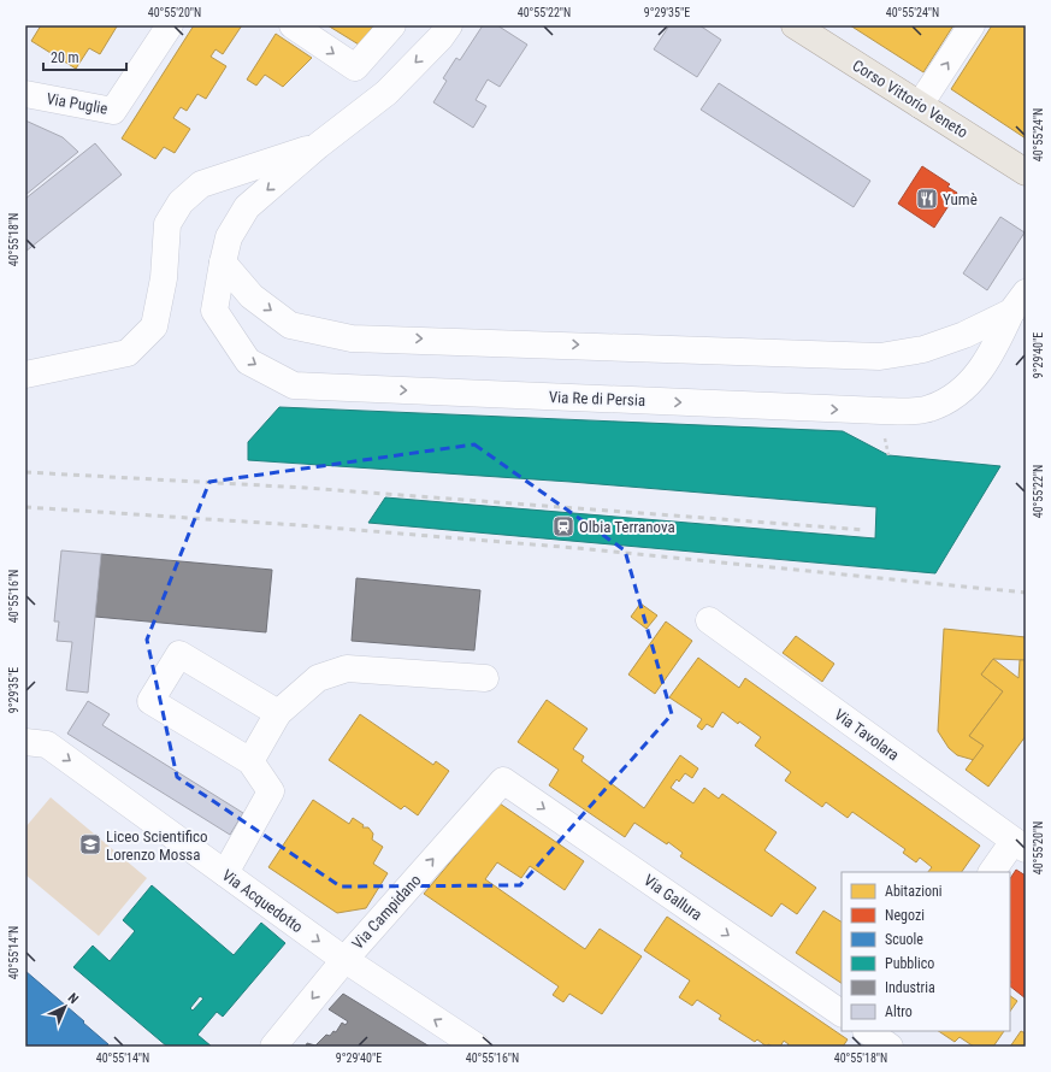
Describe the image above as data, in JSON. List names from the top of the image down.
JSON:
{
  "streets": {
    "main road": ["Corso Vittorio Veneto"],
    "street": [
      "Via Puglie",
      "Via Re di Persia",
      "Via Tavolara",
      "Via Gallura",
      "Via Acquedotto",
      "Via Campidano"
    ]
  },
  "crossings": [
    ["Via Gallura", "Via Campidano"],
    ["Via Acquedotto", "Via Campidano"]
  ],
  "one_way": ["Via Gallura"],
  "places": {
    "restaurant": ["Yumè"],
    "station": ["Olbia Terranova"],
    "school or university": ["Liceo Scientifico Lorenzo Mossa"]
  },
  "legend": [
    "Abitazioni",
    "Negozi",
    "Scuole",
    "Pubblico",
    "Industria",
    "Altro"
  ],
  "scale_bar": "20 m",
  "north": "top right",
  "coordinates": [
    "40°55'20\"N",
    "40°55'22\"N",
    "9°29'35\"E",
    "40°55'24\"N",
    "40°55'18\"N",
    "9°29'40\"E",
    "40°55'16\"N",
    "40°55'14\"N"
  ]
}
